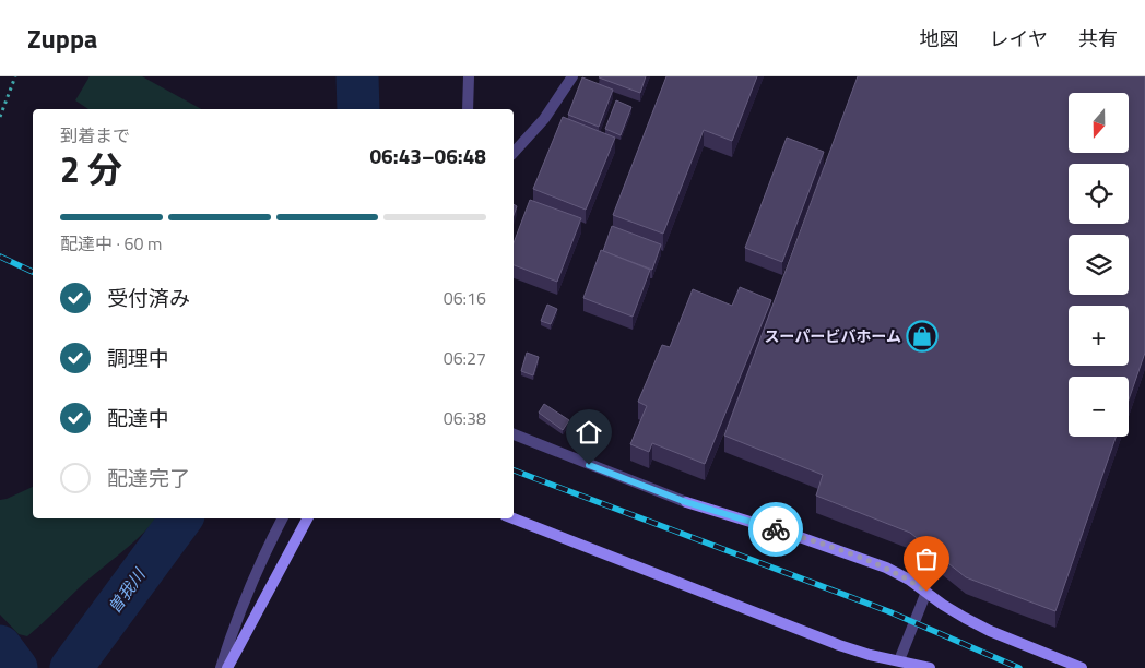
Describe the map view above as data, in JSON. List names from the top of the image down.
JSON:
{
  "water": ["曽我川"],
  "places": {
    "shop": ["スーパービバホーム"]
  },
  "north": "bottom",
  "page": {
    "header": "Zuppa",
    "nav": ["地図", "レイヤ", "共有"],
    "map_buttons": ["+", "−"],
    "heading": ["2 分", "到着まで", "06:43–06:48"],
    "bar": "配達中 · 60 m",
    "list": [
      ["受付済み", "06:16"],
      ["調理中", "06:27"],
      ["配達中", "06:38"],
      "配達完了"
    ]
  }
}
